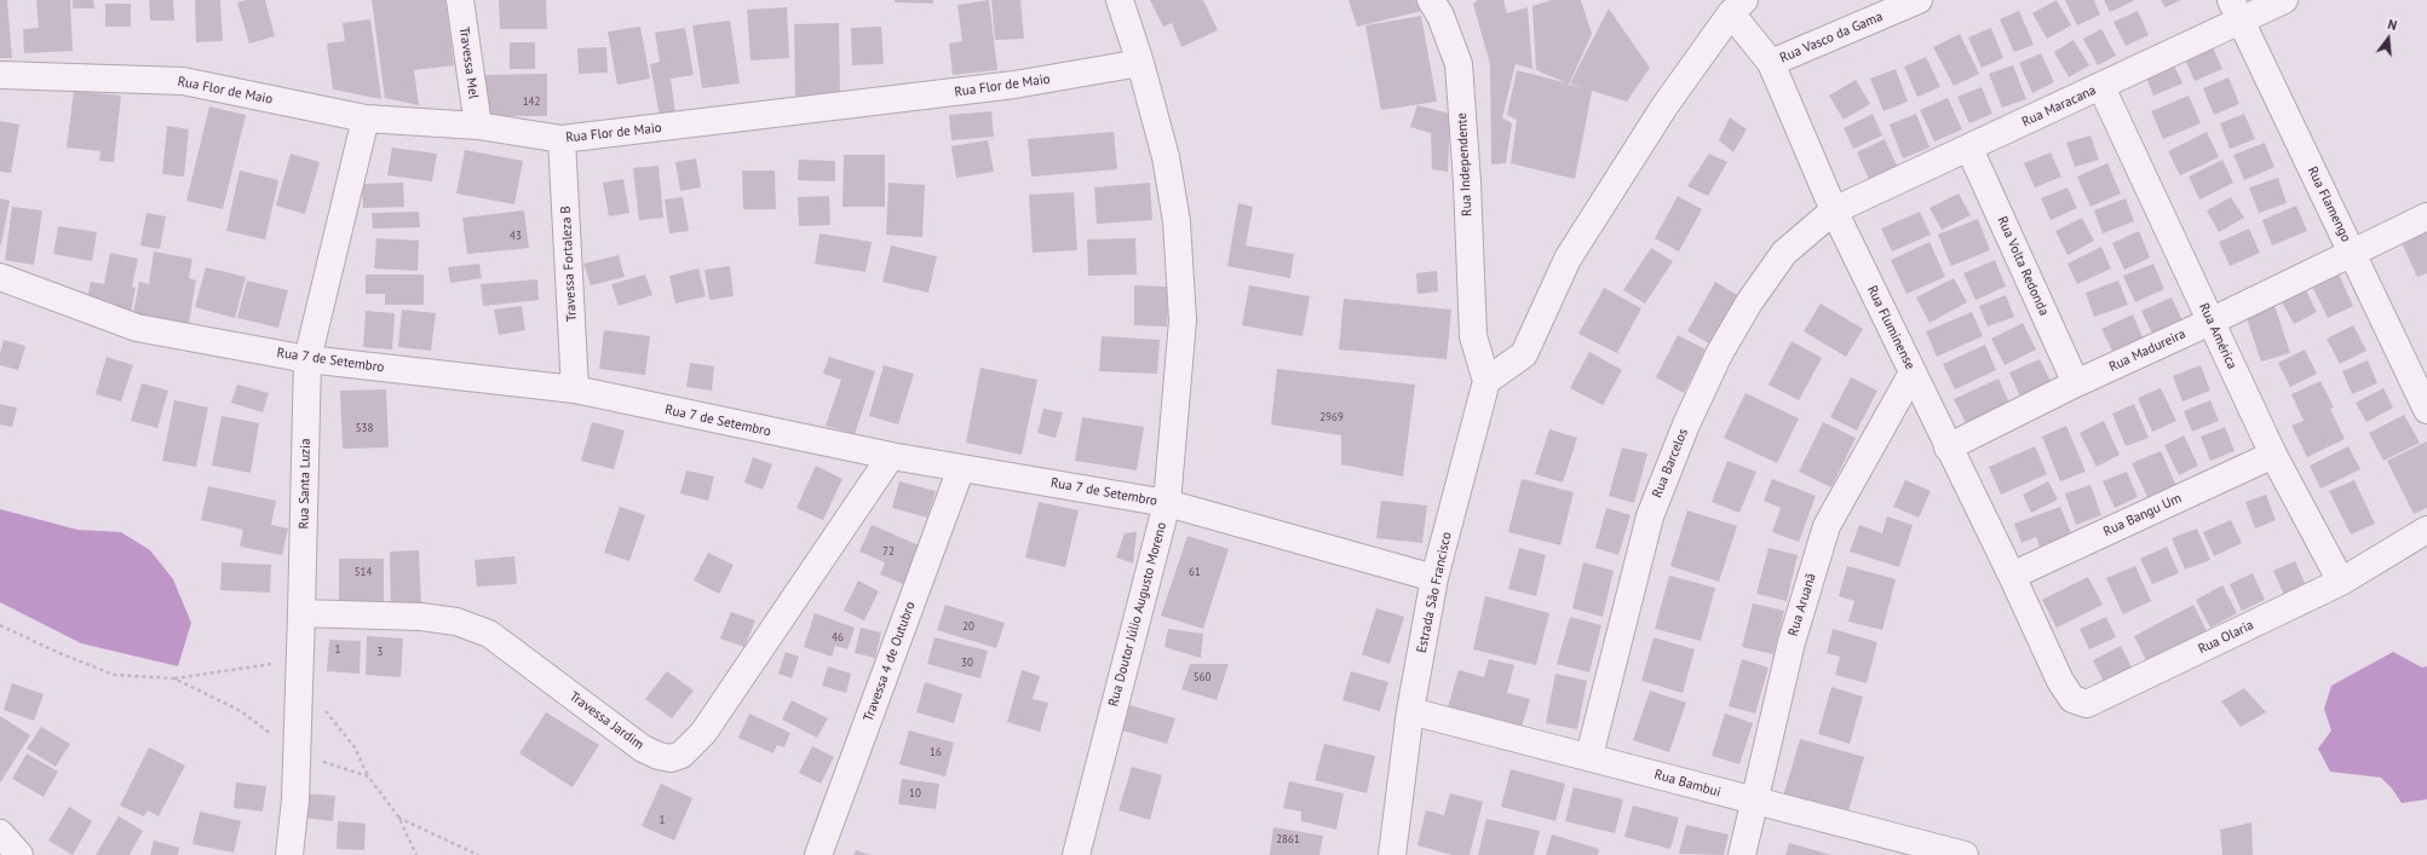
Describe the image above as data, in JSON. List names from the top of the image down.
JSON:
{
  "streets": {
    "street": [
      "Rua Vasco da Gama",
      "Travessa Mel",
      "Rua Flor de Maio",
      "Rua Maracana",
      "Rua Independente",
      "Rua Flamengo",
      "Travessa Fortaleza B",
      "Rua Volta Redonda",
      "Rua Fluminense",
      "Rua América",
      "Rua Madureira",
      "Rua 7 de Setembro",
      "Rua Barcelos",
      "Rua Santa Luzia",
      "Rua Bangu Um",
      "Estrada São Francisco",
      "Rua Aruanã",
      "Rua Doutor Júlio Augusto Moreno",
      "Rua Olaria",
      "Travessa 4 de Outubro",
      "Travessa Jardim",
      "Rua Bambui"
    ]
  },
  "crossings": [
    ["Rua Vasco da Gama", "Rua Fluminense"],
    ["Travessa Mel", "Rua Flor de Maio"],
    ["Rua Flor de Maio", "Travessa Fortaleza B"],
    ["Rua Flor de Maio", "Rua Santa Luzia"],
    ["Rua Flor de Maio", "Rua Doutor Júlio Augusto Moreno"],
    ["Rua Maracana", "Rua Flamengo"],
    ["Rua Maracana", "Rua Volta Redonda"],
    ["Rua Maracana", "Rua Fluminense"],
    ["Rua Maracana", "Rua América"],
    ["Rua Maracana", "Rua Barcelos"],
    ["Rua Independente", "Estrada São Francisco"],
    ["Rua Flamengo", "Rua Madureira"],
    ["Travessa Fortaleza B", "Rua 7 de Setembro"],
    ["Rua Volta Redonda", "Rua Madureira"],
    ["Rua Fluminense", "Rua Madureira"],
    ["Rua Fluminense", "Rua Barcelos"],
    ["Rua Fluminense", "Rua Bangu Um"],
    ["Rua Fluminense", "Rua Aruanã"],
    ["Rua Fluminense", "Rua Olaria"],
    ["Rua América", "Rua Madureira"],
    ["Rua América", "Rua Bangu Um"],
    ["Rua América", "Rua Olaria"],
    ["Rua 7 de Setembro", "Rua Santa Luzia"],
    ["Rua 7 de Setembro", "Estrada São Francisco"],
    ["Rua 7 de Setembro", "Rua Doutor Júlio Augusto Moreno"],
    ["Rua 7 de Setembro", "Travessa 4 de Outubro"],
    ["Rua 7 de Setembro", "Travessa Jardim"],
    ["Rua Barcelos", "Rua Bambui"],
    ["Rua Santa Luzia", "Travessa Jardim"],
    ["Estrada São Francisco", "Rua Bambui"],
    ["Rua Aruanã", "Rua Bambui"]
  ],
  "house_numbers": [
    "142",
    "43",
    "2969",
    "538",
    "72",
    "514",
    "61",
    "20",
    "46",
    "1",
    "3",
    "30",
    "560",
    "16",
    "10",
    "1",
    "2861"
  ],
  "north": "top"
}
